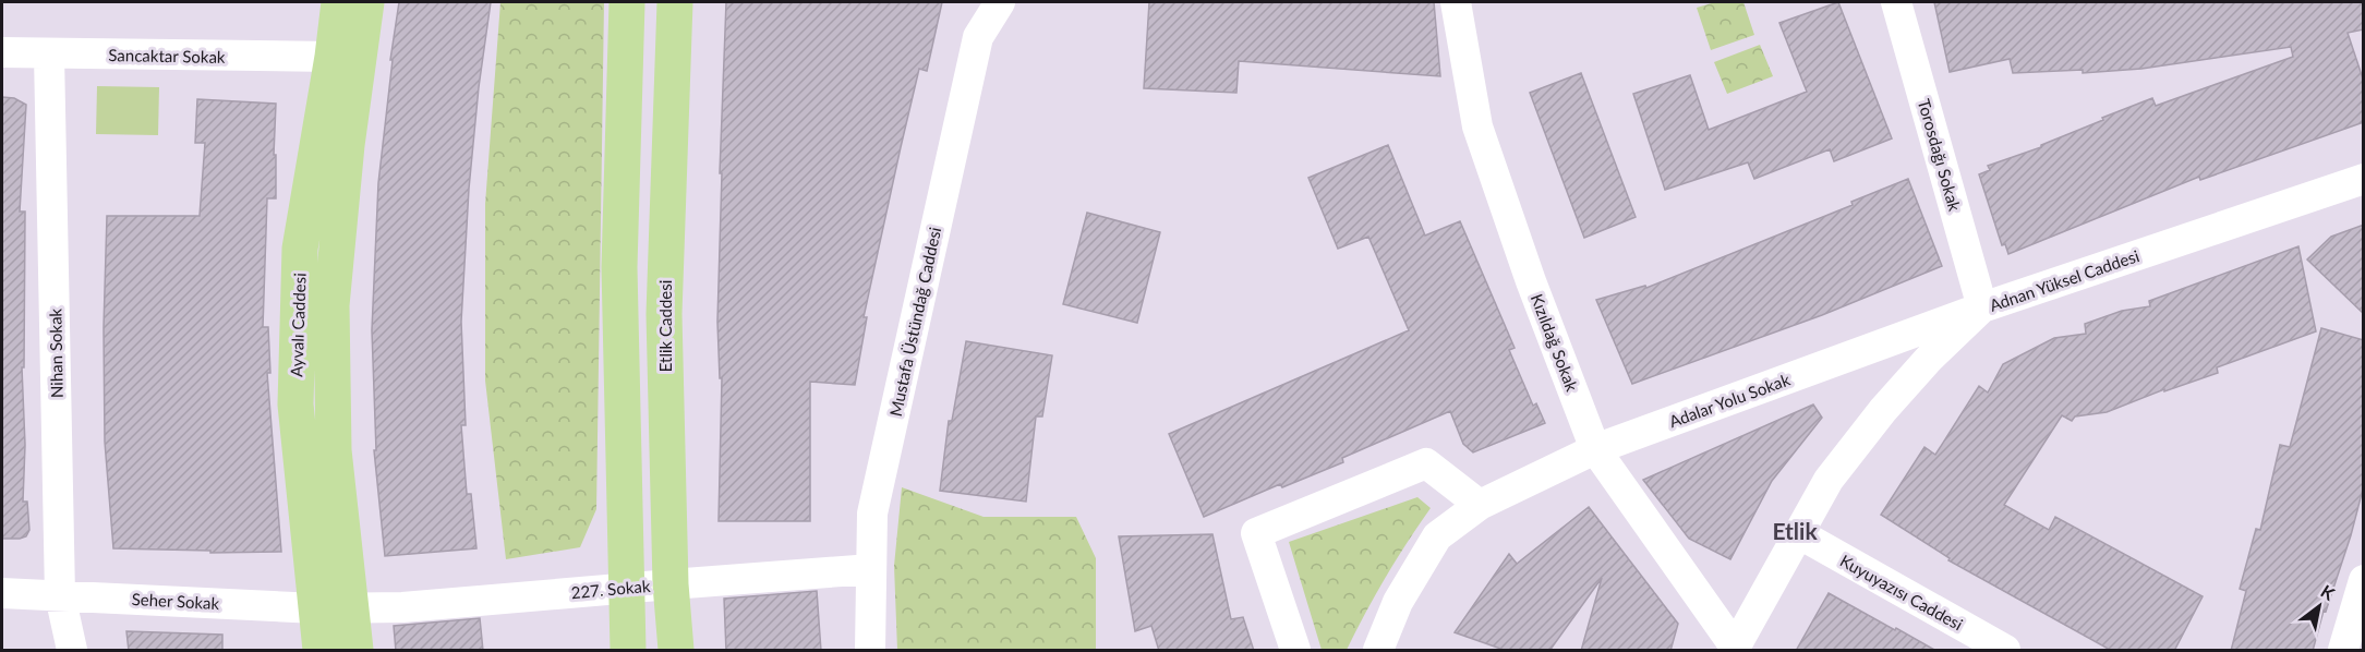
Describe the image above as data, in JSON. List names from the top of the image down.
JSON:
{
  "streets": {
    "main road": ["Ayvalı Caddesi", "Etlik Caddesi"],
    "street": [
      "Sancaktar Sokak",
      "Torosdağı Sokak",
      "Adnan Yüksel Caddesi",
      "Mustafa Üstündağ Caddesi",
      "Kızıldağ Sokak",
      "Nihan Sokak",
      "Adalar Yolu Sokak",
      "227. Sokak",
      "Kuyuyazısı Caddesi",
      "Seher Sokak"
    ]
  },
  "crossings": [
    ["Sancaktar Sokak", "Ayvalı Caddesi"],
    ["Sancaktar Sokak", "Nihan Sokak"],
    ["Torosdağı Sokak", "Adnan Yüksel Caddesi"],
    ["Torosdağı Sokak", "Adalar Yolu Sokak"],
    ["Adnan Yüksel Caddesi", "Kızıldağ Sokak"],
    ["Adnan Yüksel Caddesi", "Adalar Yolu Sokak"],
    ["Adnan Yüksel Caddesi", "Kuyuyazısı Caddesi"],
    ["Mustafa Üstündağ Caddesi", "227. Sokak"],
    ["Ayvalı Caddesi", "227. Sokak"],
    ["Ayvalı Caddesi", "Seher Sokak"],
    ["Etlik Caddesi", "227. Sokak"],
    ["Kızıldağ Sokak", "Adalar Yolu Sokak"],
    ["Nihan Sokak", "Seher Sokak"],
    ["227. Sokak", "Seher Sokak"]
  ],
  "districts": ["Etlik"],
  "north": "top right"
}
